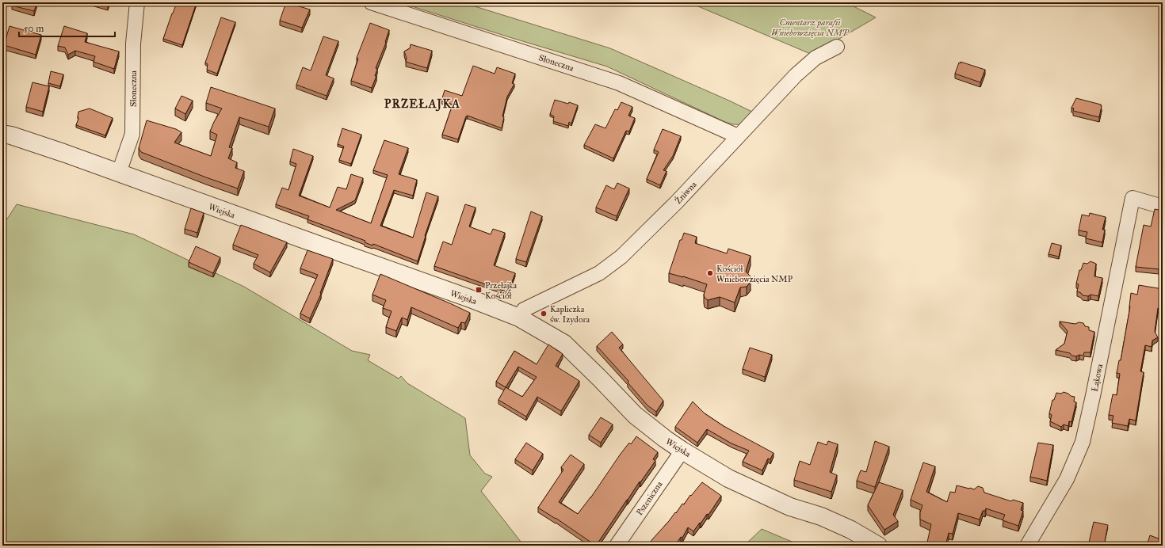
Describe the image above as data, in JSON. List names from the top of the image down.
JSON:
{
  "streets": {
    "street": [
      "Słoneczna",
      "Żniwna",
      "Wiejska",
      "Łąkowa",
      "Pszeniczna"
    ]
  },
  "crossings": [
    ["Słoneczna", "Żniwna"],
    ["Słoneczna", "Wiejska"],
    ["Żniwna", "Wiejska"],
    ["Wiejska", "Pszeniczna"]
  ],
  "districts": ["PRZEŁAJKA"],
  "parks": ["Cmentarz parafii Wniebowzięcia NMP"],
  "places": {
    "other": ["Kościół Wniebowzięcia NMP", "Kapliczka św. Izydora"],
    "transit": ["Przełajka Kościół"]
  },
  "scale_bar": "50 m"
}
